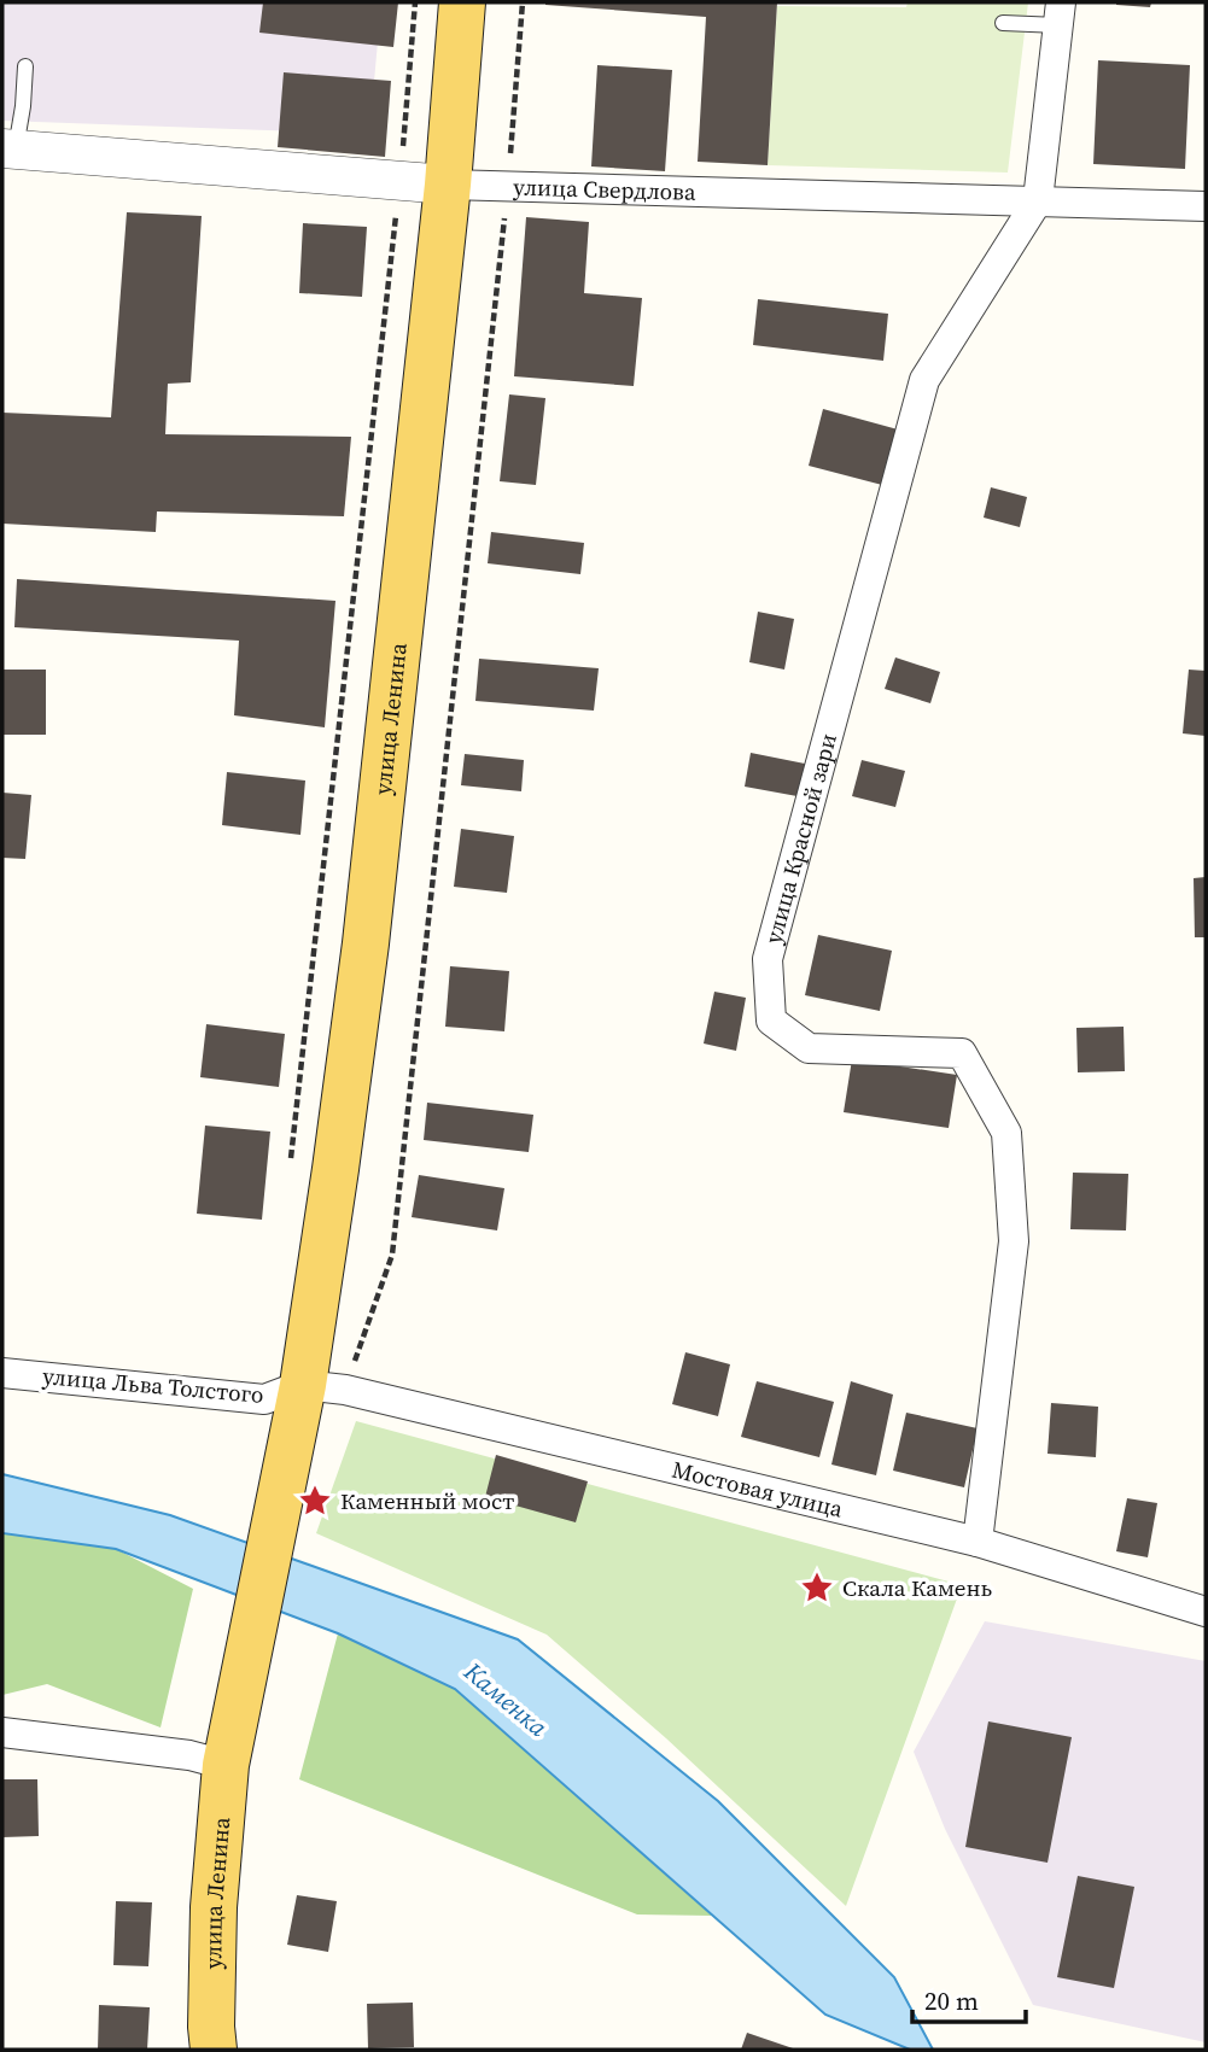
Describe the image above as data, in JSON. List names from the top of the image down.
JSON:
{
  "streets": {
    "main road": ["улица Ленина"],
    "street": [
      "улица Свердлова",
      "улица Красной зари",
      "улица Льва Толстого",
      "Мостовая улица"
    ]
  },
  "crossings": [
    ["улица Свердлова", "улица Ленина"],
    ["улица Свердлова", "улица Красной зари"],
    ["улица Ленина", "улица Льва Толстого"],
    ["улица Ленина", "Мостовая улица"],
    ["улица Красной зари", "Мостовая улица"],
    ["улица Льва Толстого", "Мостовая улица"]
  ],
  "water": ["Каменка"],
  "places": {
    "place": ["Каменный мост", "Скала Камень"]
  },
  "scale_bar": "20 m"
}
